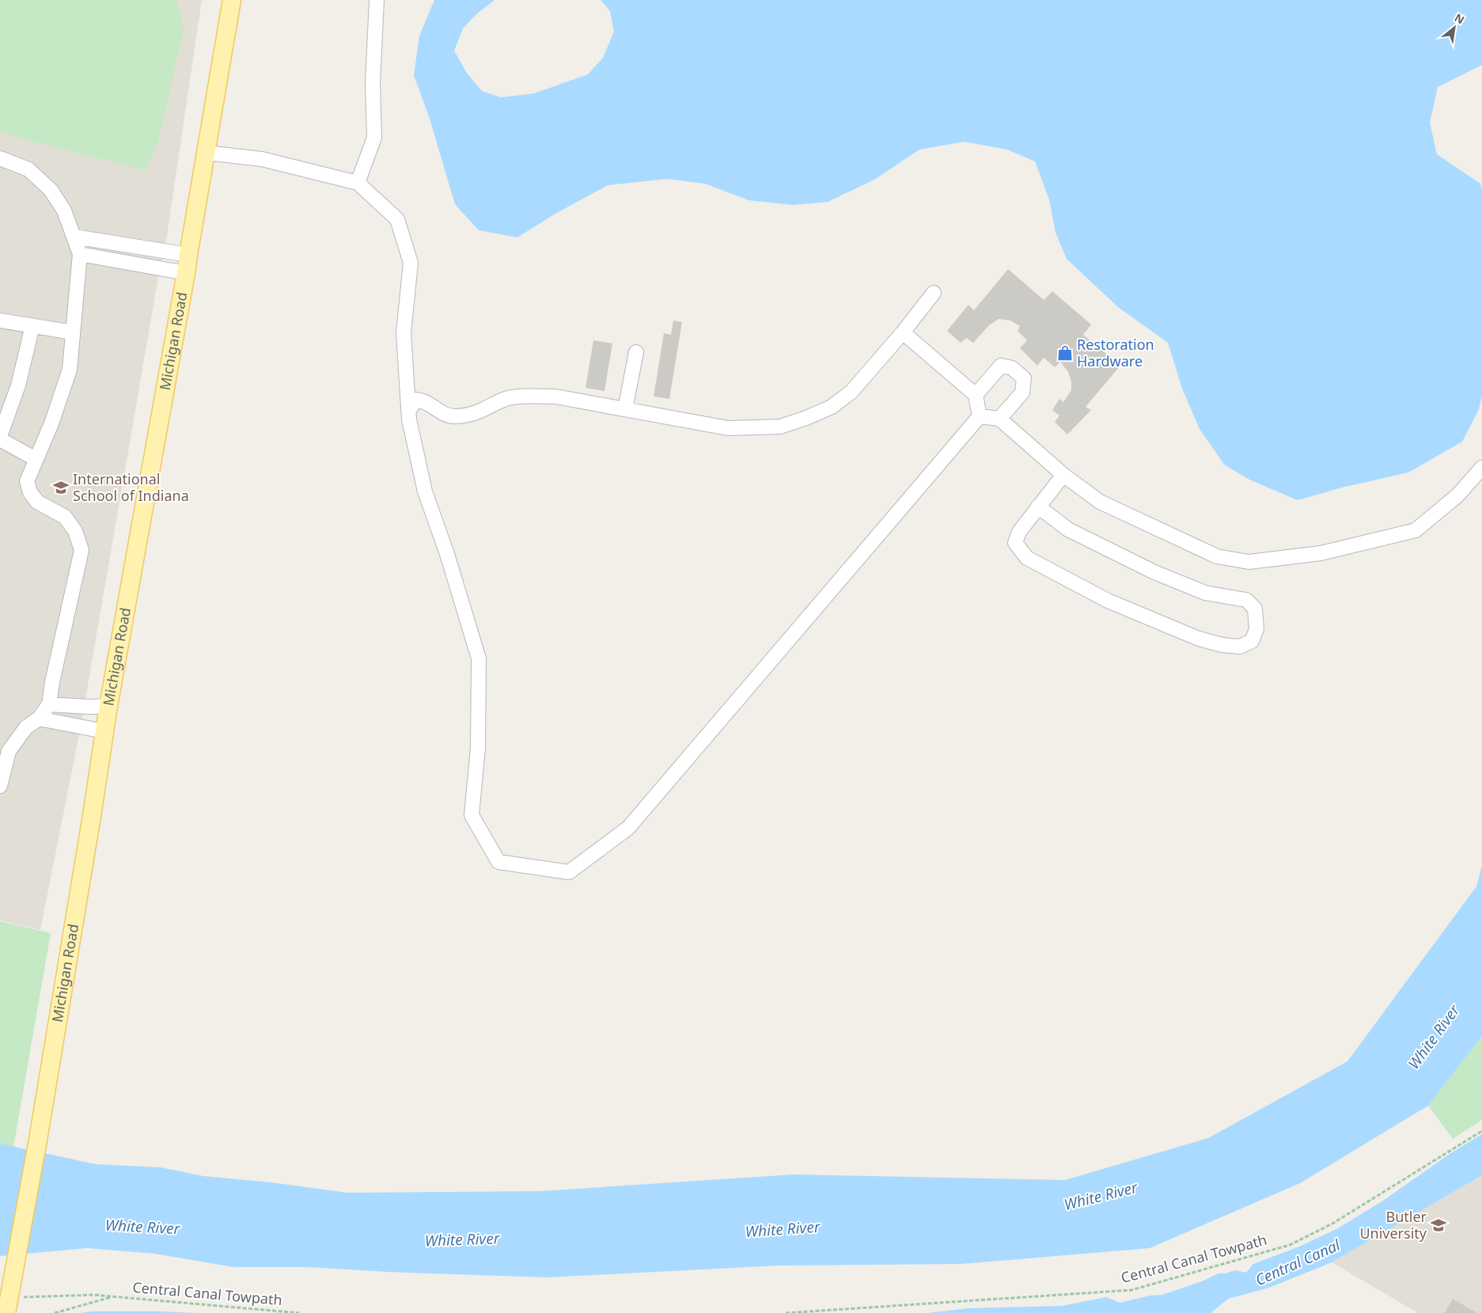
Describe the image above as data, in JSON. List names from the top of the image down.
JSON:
{
  "streets": {
    "main road": ["Michigan Road"],
    "path": ["Central Canal Towpath"]
  },
  "water": ["White River", "Central Canal"],
  "places": {
    "shop": ["Restoration Hardware"],
    "school or university": ["International School of Indiana", "Butler University"]
  },
  "north": "top right"
}
